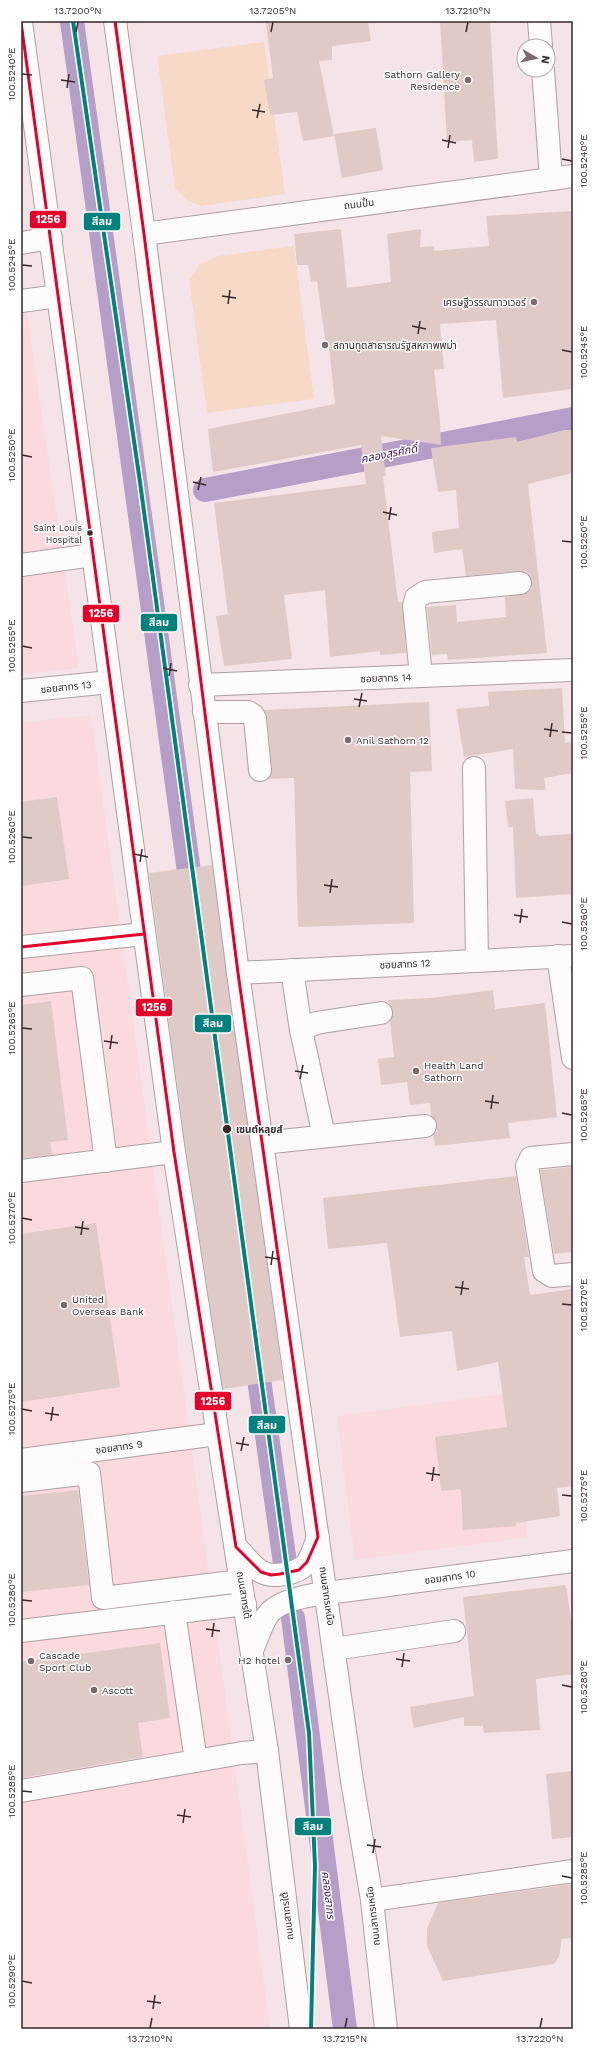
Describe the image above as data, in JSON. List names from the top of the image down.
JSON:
{
  "streets": {
    "main road": [
      "ถนนปั้น",
      "ซอยสาทร 14",
      "ซอยสาทร 13",
      "ซอยสาทร 12",
      "ซอยสาทร 9",
      "ซอยสาทร 10",
      "ถนนสาทรใต้",
      "ถนนสาทรเหนือ"
    ]
  },
  "crossings": [
    ["ถนนปั้น", "ถนนสาทรเหนือ"],
    ["ซอยสาทร 14", "ถนนสาทรเหนือ"],
    ["ซอยสาทร 13", "ถนนสาทรใต้"],
    ["ซอยสาทร 12", "ถนนสาทรเหนือ"],
    ["ซอยสาทร 9", "ถนนสาทรใต้"],
    ["ซอยสาทร 10", "ถนนสาทรใต้"],
    ["ซอยสาทร 10", "ถนนสาทรเหนือ"]
  ],
  "water": ["คลองสุรศักดิ์", "คลองสาทร"],
  "places": [
    "Sathorn Gallery Residence",
    "เศรษฐีวรรณทาวเวอร์",
    "สถานทูตสาธารณรัฐสหภาพพม่า",
    "Saint Louis Hospital",
    "Anil Sathorn 12",
    "Health Land Sathorn",
    "เซนต์หลุยส์",
    "United Overseas Bank",
    "H2 hotel",
    "Cascade Sport Club",
    "Ascott"
  ],
  "lines": ["transit line สีลม", "transit line 1256"],
  "north": "right",
  "coordinates": [
    "13.7200°N",
    "13.7205°N",
    "13.7210°N",
    "100.5240°E",
    "100.5245°E",
    "100.5250°E",
    "100.5255°E",
    "100.5260°E",
    "100.5265°E",
    "100.5270°E",
    "100.5275°E",
    "100.5280°E",
    "100.5285°E",
    "100.5290°E",
    "13.7215°N",
    "13.7220°N"
  ]
}
